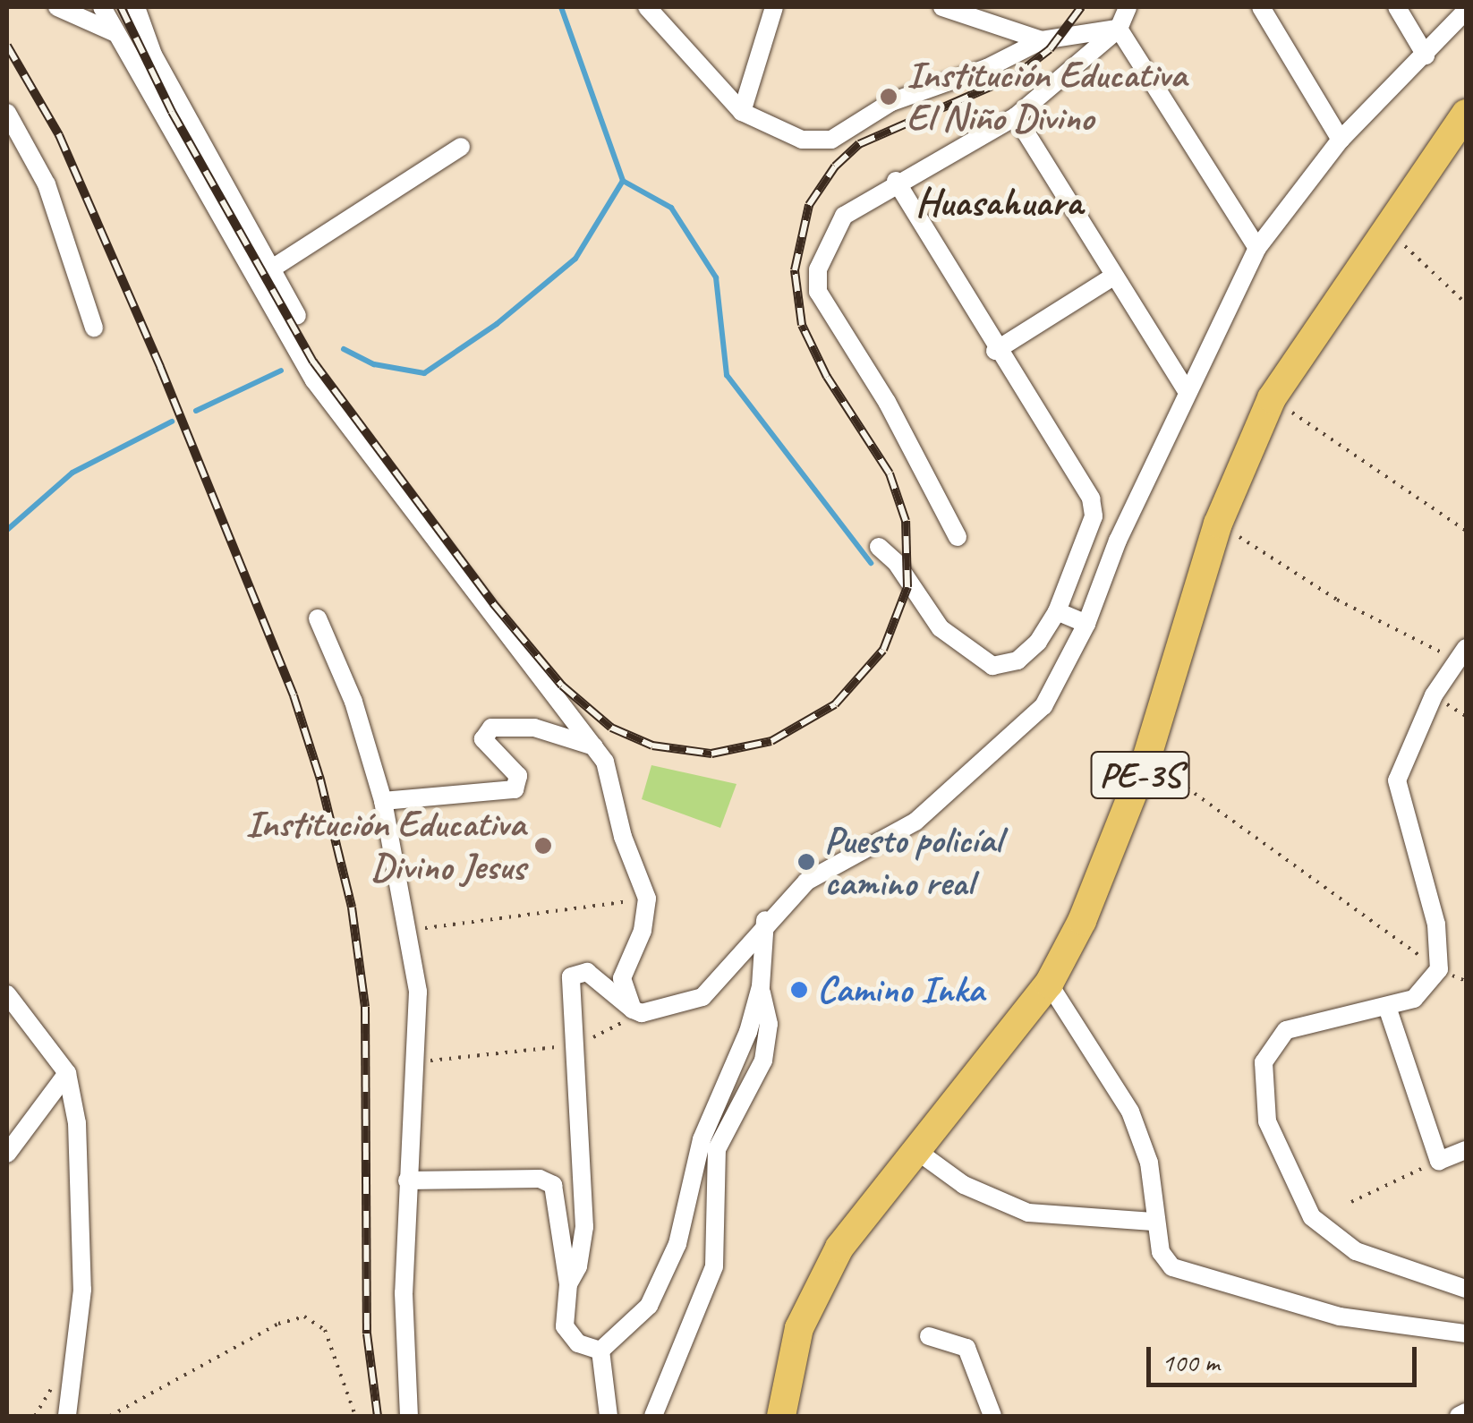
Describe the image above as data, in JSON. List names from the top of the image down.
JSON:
{
  "streets": {
    "highway": ["PE-3S"]
  },
  "districts": ["Huasahuara"],
  "places": [
    "Institución Educativa El Niño Divino",
    "Institución Educativa Divino Jesus",
    "Puesto policíal camino real",
    "Camino Inka"
  ],
  "scale_bar": "100 m"
}
